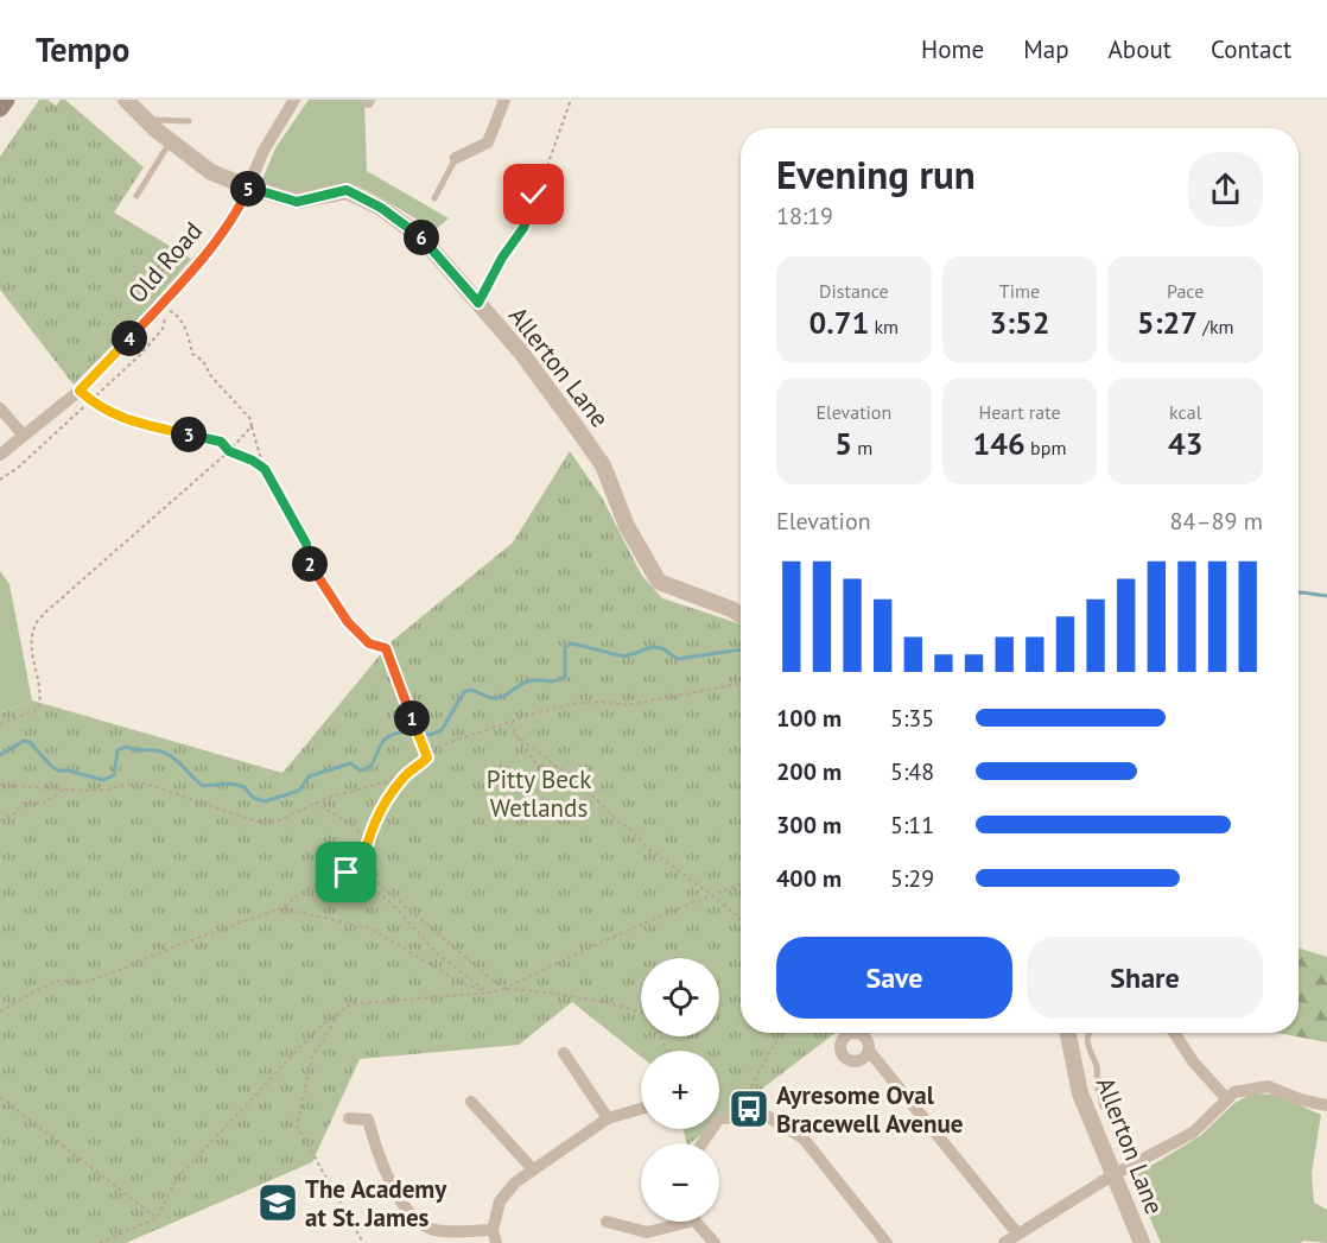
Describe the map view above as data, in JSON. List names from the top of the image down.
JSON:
{
  "streets": {
    "street": ["Old Road", "Allerton Lane"]
  },
  "crossings": [
    ["Old Road", "Allerton Lane"]
  ],
  "parks": ["Pitty Beck Wetlands"],
  "places": {
    "bus stop": ["Ayresome Oval Bracewell Avenue"],
    "school or university": ["The Academy at St. James"]
  },
  "page": {
    "header": "Tempo",
    "nav": [
      "Home",
      "Map",
      "About",
      "Contact"
    ],
    "heading": ["Evening run", "18:19"],
    "pins": [
      "5",
      "6",
      "4",
      "3",
      "2",
      "1"
    ],
    "stats": [
      ["Distance", "0.71 km"],
      ["Time", "3:52"],
      ["Pace", "5:27 /km"],
      ["Elevation", "5 m"],
      ["Heart rate", "146 bpm"],
      ["kcal", "43"]
    ],
    "chart": ["Elevation", "84–89 m"],
    "list": [
      {
        "name": "100 m",
        "note": "5:35"
      },
      {
        "name": "200 m",
        "note": "5:48"
      },
      {
        "name": "300 m",
        "note": "5:11"
      },
      {
        "name": "400 m",
        "note": "5:29"
      }
    ],
    "buttons": ["Save", "Share"],
    "map_buttons": ["+", "−"]
  }
}
